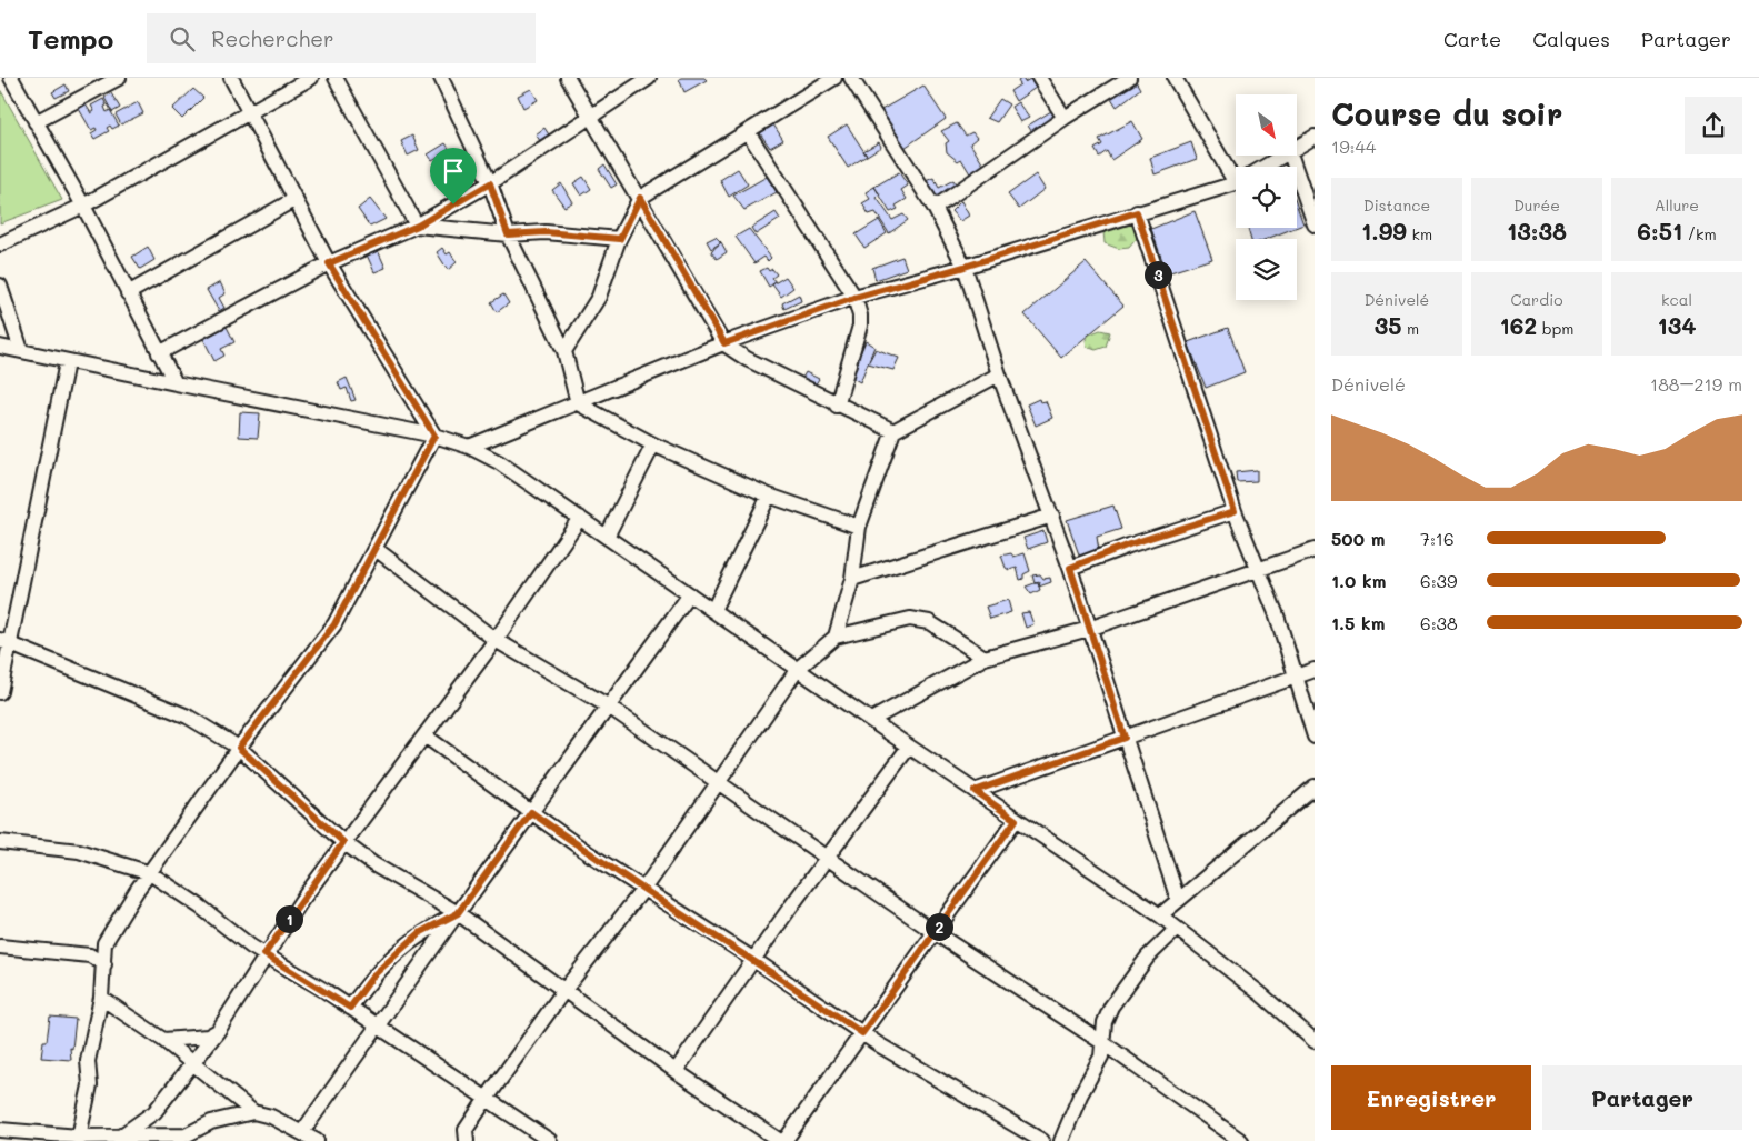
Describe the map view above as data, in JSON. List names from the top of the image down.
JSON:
{
  "north": "bottom right",
  "page": {
    "header": "Tempo",
    "search": "Rechercher",
    "nav": ["Carte", "Calques", "Partager"],
    "heading": ["Course du soir", "19:44"],
    "stats": [
      ["Distance", "1.99 km"],
      ["Durée", "13:38"],
      ["Allure", "6:51 /km"],
      ["Dénivelé", "35 m"],
      ["Cardio", "162 bpm"],
      ["kcal", "134"]
    ],
    "pins": ["3", "1", "2"],
    "chart": ["Dénivelé", "188–219 m"],
    "list": [
      {
        "name": "500 m",
        "note": "7:16"
      },
      {
        "name": "1.0 km",
        "note": "6:39"
      },
      {
        "name": "1.5 km",
        "note": "6:38"
      }
    ],
    "buttons": ["Enregistrer", "Partager"]
  }
}
